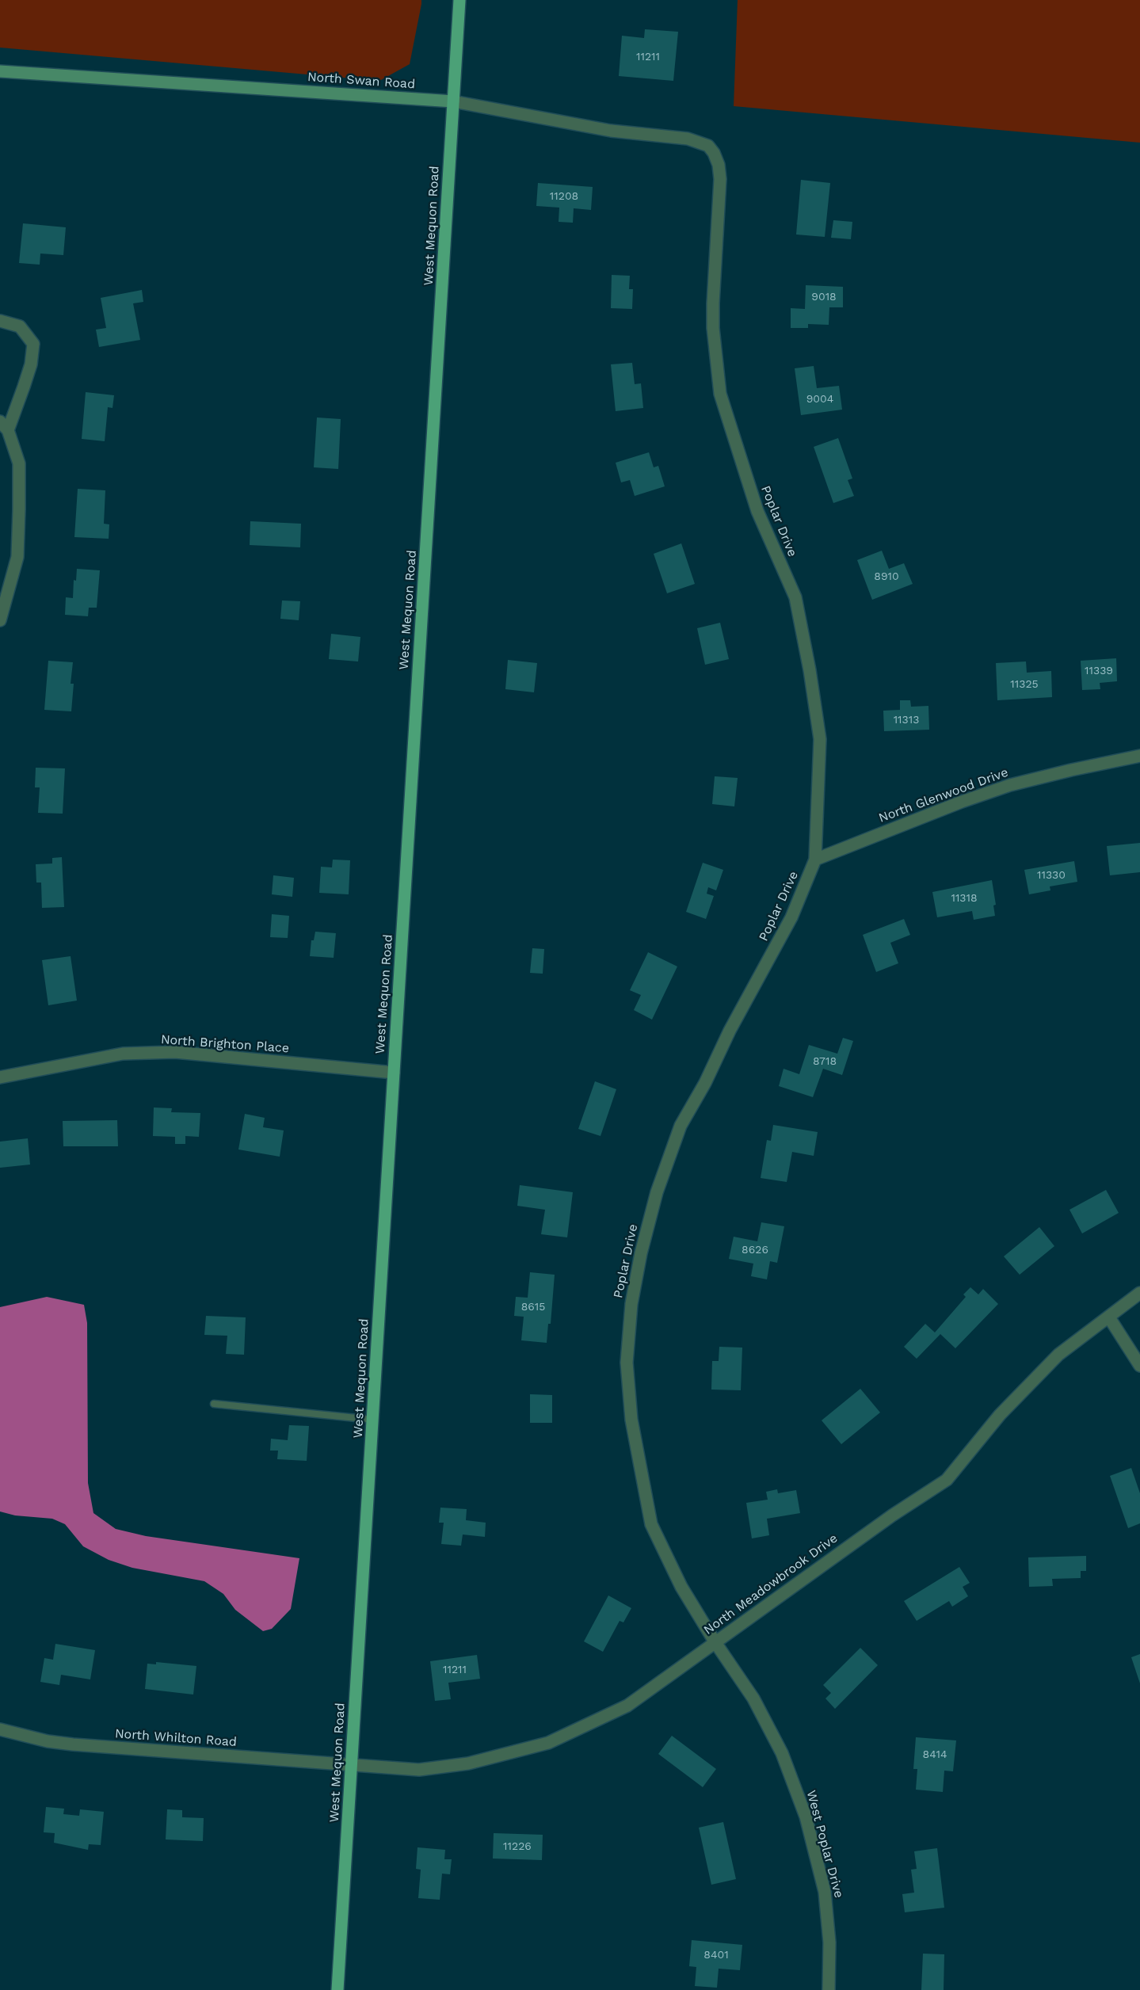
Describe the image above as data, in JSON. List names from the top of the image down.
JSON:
{
  "streets": {
    "main road": ["West Mequon Road"],
    "street": [
      "North Swan Road",
      "Poplar Drive",
      "North Glenwood Drive",
      "North Brighton Place",
      "North Meadowbrook Drive",
      "North Whilton Road",
      "West Poplar Drive"
    ]
  },
  "crossings": [
    ["North Swan Road", "West Mequon Road"],
    ["North Swan Road", "Poplar Drive"],
    ["West Mequon Road", "North Brighton Place"],
    ["West Mequon Road", "North Meadowbrook Drive"],
    ["West Mequon Road", "North Whilton Road"],
    ["Poplar Drive", "North Glenwood Drive"],
    ["Poplar Drive", "North Meadowbrook Drive"],
    ["Poplar Drive", "West Poplar Drive"],
    ["North Meadowbrook Drive", "North Whilton Road"],
    ["North Meadowbrook Drive", "West Poplar Drive"]
  ],
  "house_numbers": [
    "11211",
    "11208",
    "9018",
    "9004",
    "8910",
    "11339",
    "11325",
    "11313",
    "11330",
    "11318",
    "8718",
    "8626",
    "8615",
    "11211",
    "8414",
    "11226",
    "8401"
  ]
}
